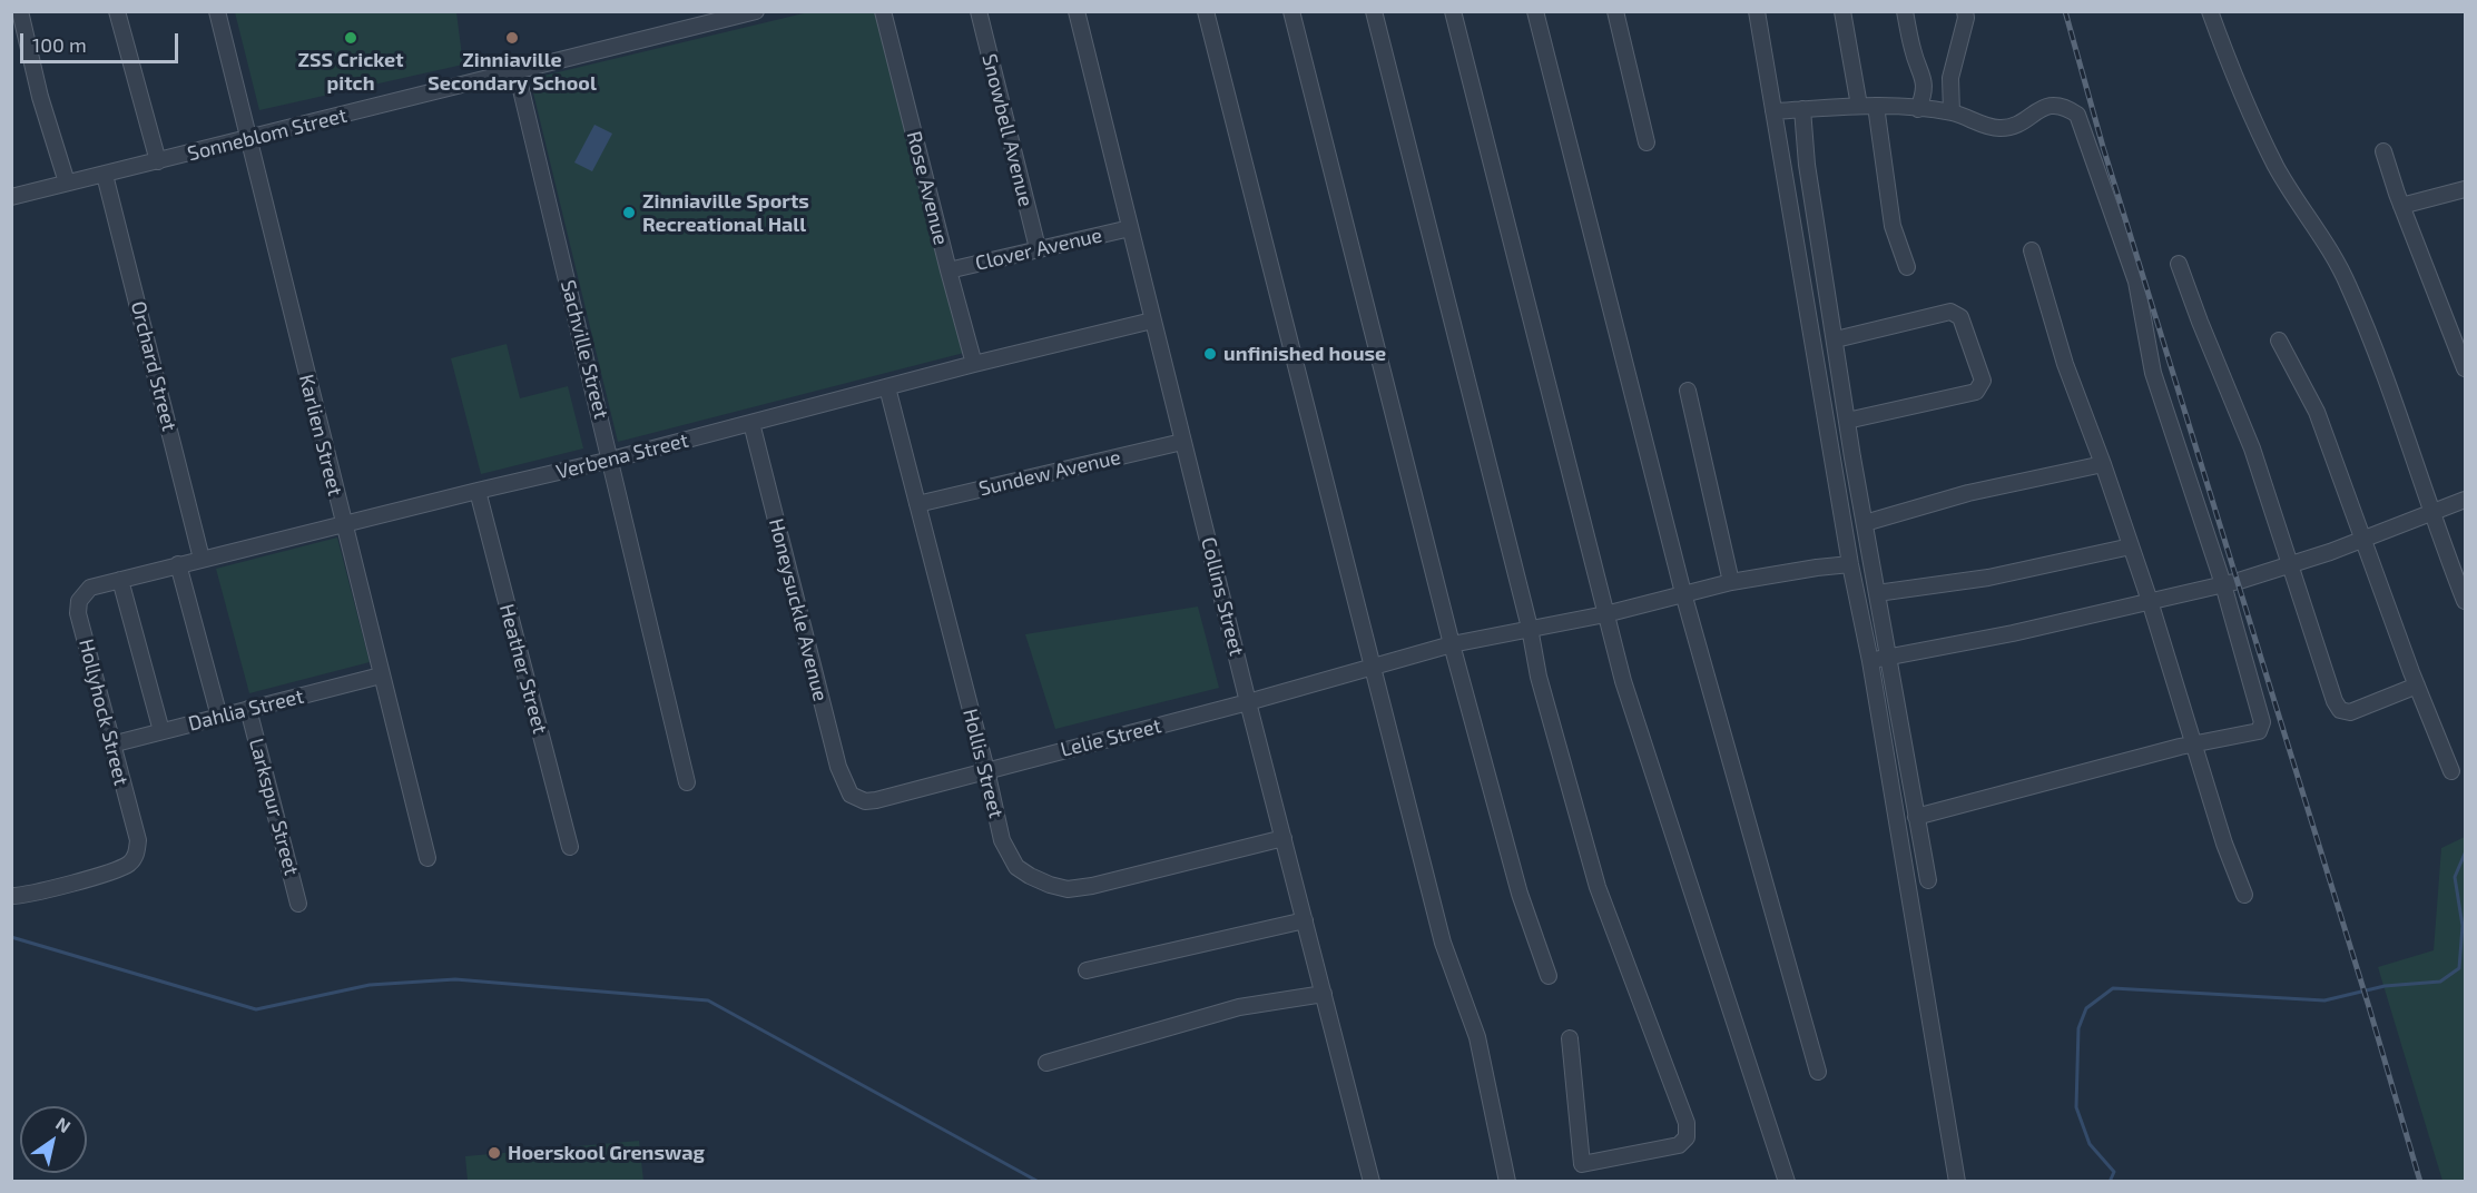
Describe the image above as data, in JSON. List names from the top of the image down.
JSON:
{
  "streets": {
    "street": [
      "Snowbell Avenue",
      "Sonneblom Street",
      "Rose Avenue",
      "Clover Avenue",
      "Sachville Street",
      "Orchard Street",
      "Karlien Street",
      "Verbena Street",
      "Sundew Avenue",
      "Collins Street",
      "Honeysuckle Avenue",
      "Heather Street",
      "Dahlia Street",
      "Hollyhock Street",
      "Lelie Street",
      "Hollis Street",
      "Larkspur Street"
    ]
  },
  "crossings": [
    ["Snowbell Avenue", "Clover Avenue"],
    ["Sonneblom Street", "Sachville Street"],
    ["Sonneblom Street", "Orchard Street"],
    ["Sonneblom Street", "Karlien Street"],
    ["Rose Avenue", "Clover Avenue"],
    ["Rose Avenue", "Verbena Street"],
    ["Clover Avenue", "Collins Street"],
    ["Sachville Street", "Verbena Street"],
    ["Orchard Street", "Verbena Street"],
    ["Karlien Street", "Verbena Street"],
    ["Karlien Street", "Dahlia Street"],
    ["Verbena Street", "Collins Street"],
    ["Verbena Street", "Honeysuckle Avenue"],
    ["Verbena Street", "Heather Street"],
    ["Verbena Street", "Hollyhock Street"],
    ["Verbena Street", "Hollis Street"],
    ["Sundew Avenue", "Collins Street"],
    ["Sundew Avenue", "Hollis Street"],
    ["Collins Street", "Lelie Street"],
    ["Collins Street", "Hollis Street"],
    ["Honeysuckle Avenue", "Lelie Street"],
    ["Dahlia Street", "Hollyhock Street"],
    ["Dahlia Street", "Larkspur Street"],
    ["Lelie Street", "Hollis Street"]
  ],
  "places": [
    "ZSS Cricket pitch",
    "Zinniaville Secondary School",
    "Zinniaville Sports Recreational Hall",
    "unfinished house",
    "Hoerskool Grenswag"
  ],
  "scale_bar": "100 m",
  "north": "top right"
}
